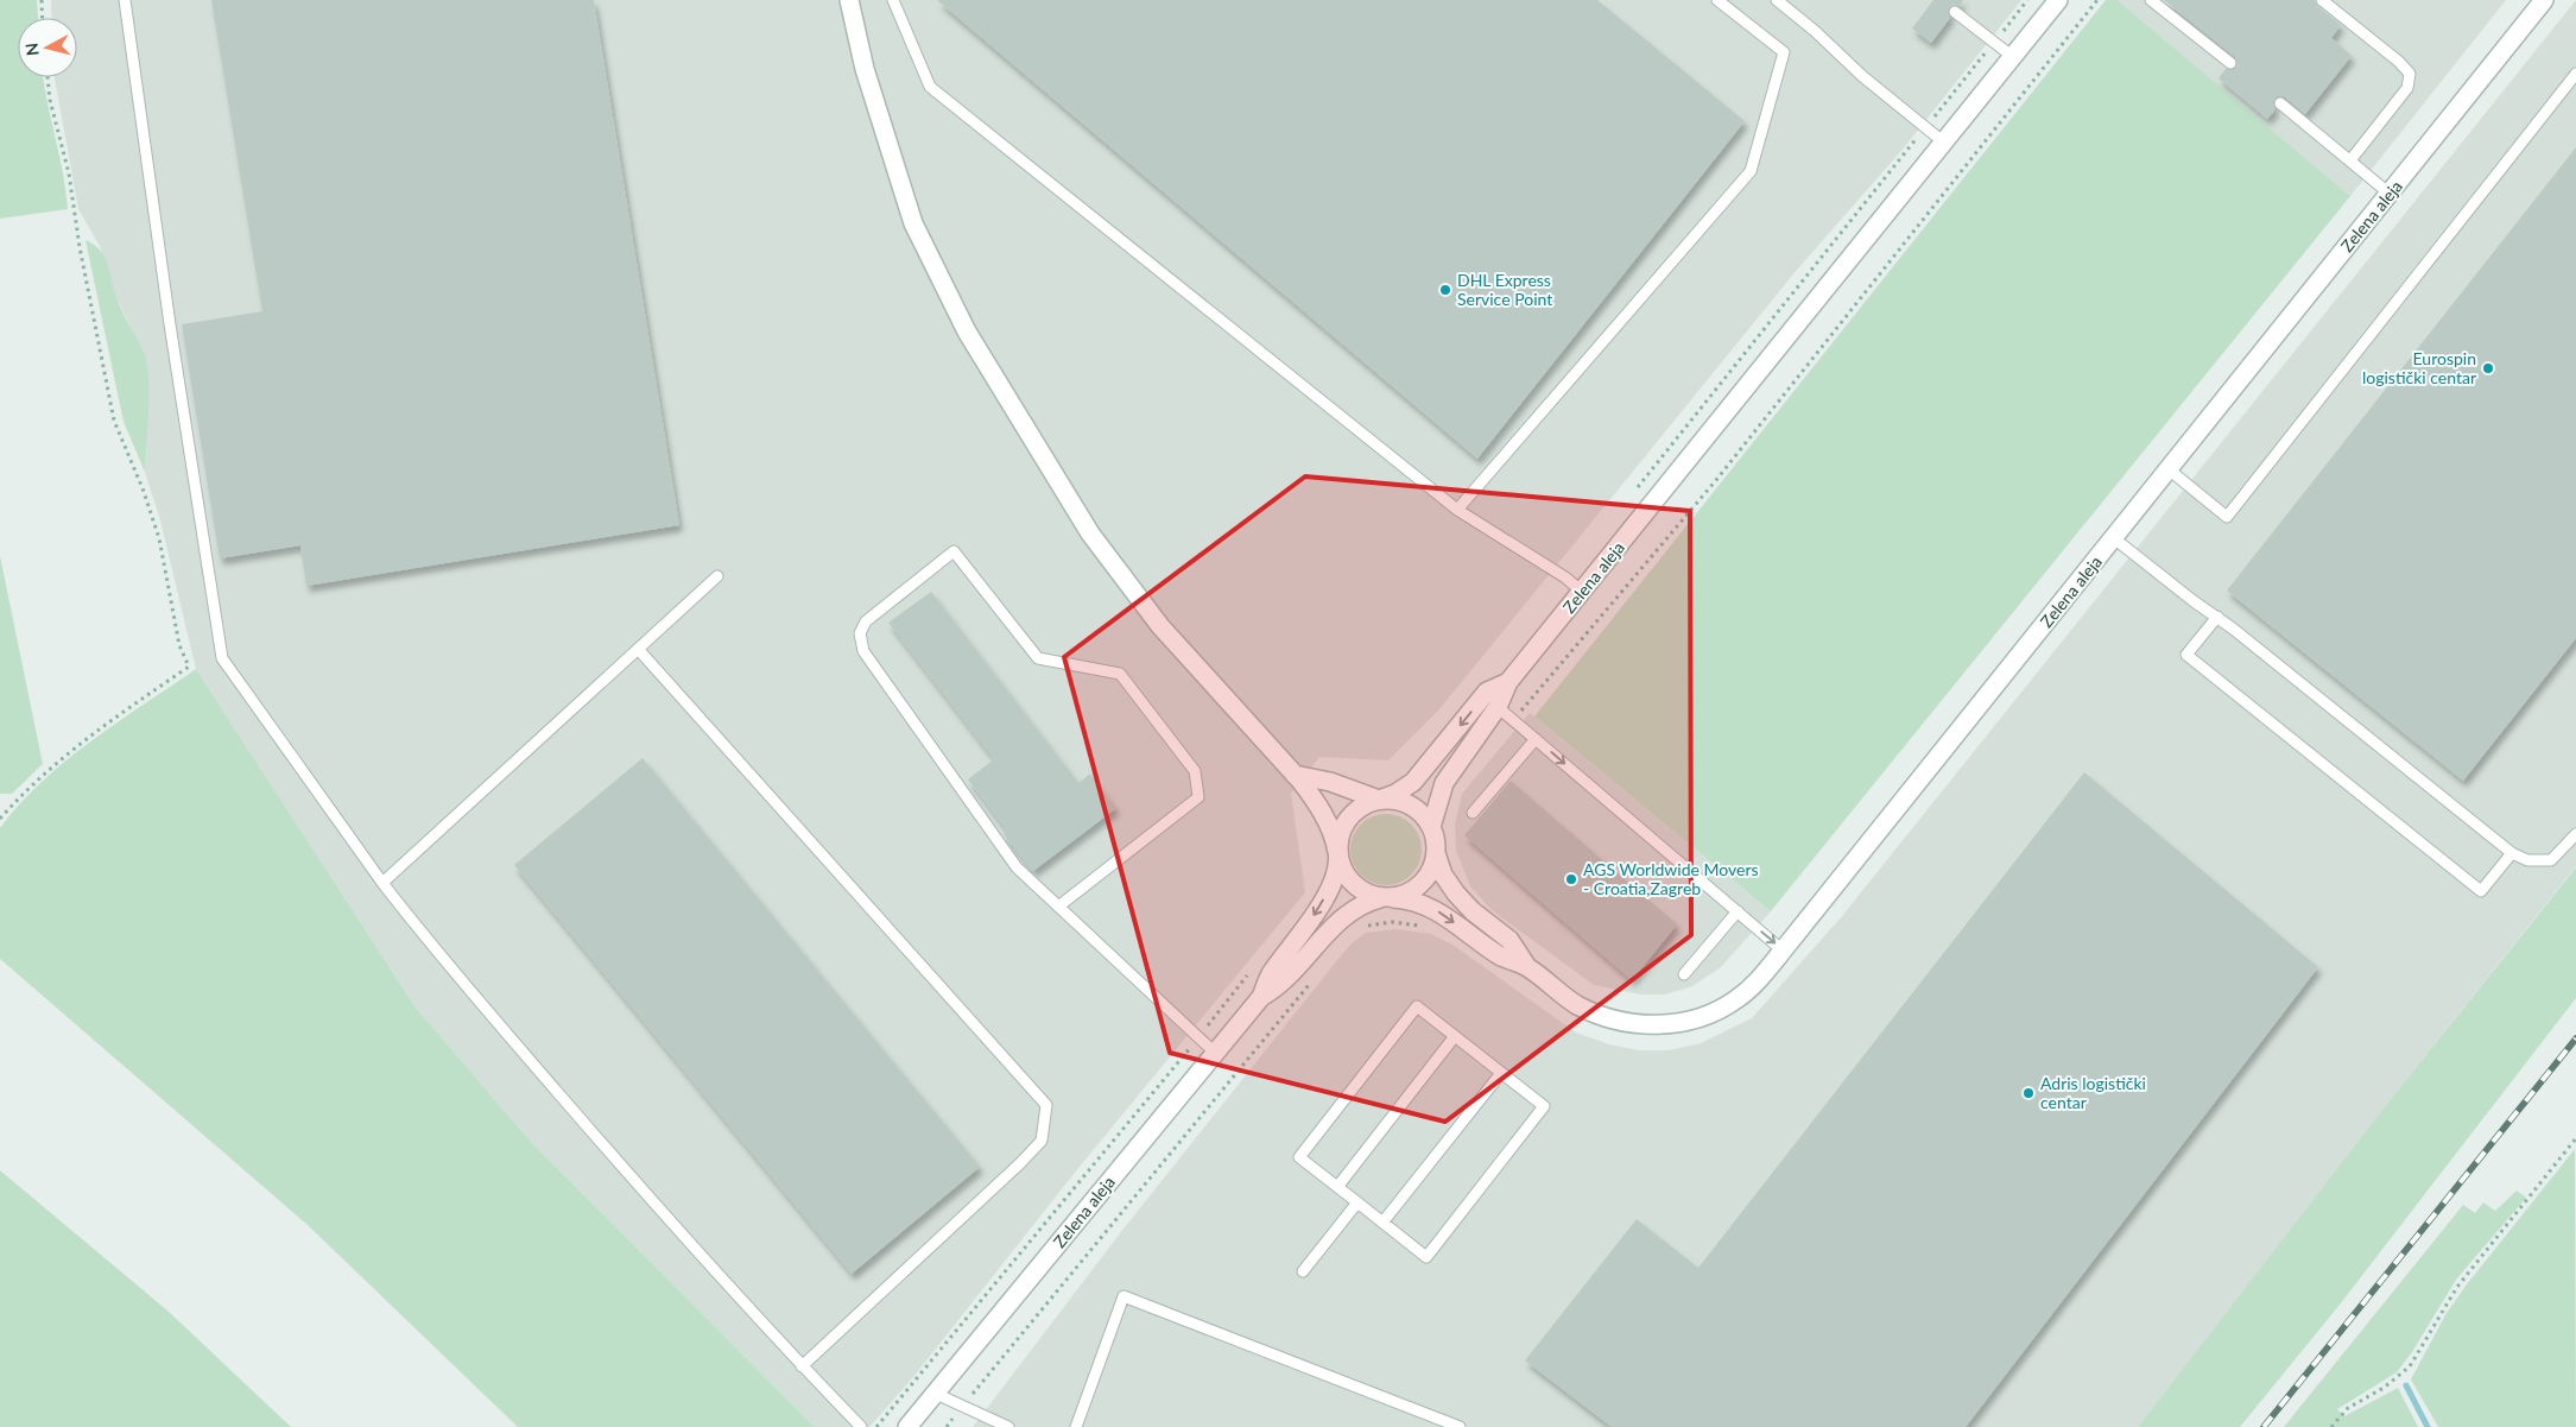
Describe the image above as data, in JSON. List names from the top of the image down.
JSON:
{
  "streets": {
    "street": ["Zelena aleja"]
  },
  "places": [
    "DHL Express Service Point",
    "Eurospin logistički centar",
    "AGS Worldwide Movers - Croatia,Zagreb",
    "Adris logistički centar"
  ],
  "north": "left"
}
